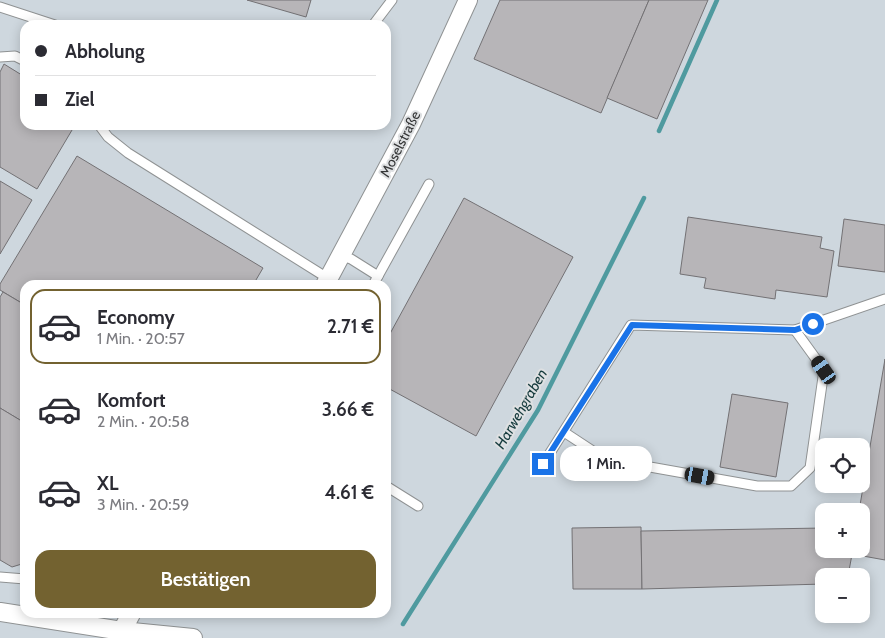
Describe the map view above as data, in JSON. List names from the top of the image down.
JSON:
{
  "streets": {
    "street": ["Moselstraße"]
  },
  "water": ["Harwehgraben"],
  "page": {
    "banner": ["Abholung", "Ziel"],
    "list": [
      {
        "name": "Economy",
        "note": "1 Min. · 20:57",
        "value": "2.71 €"
      },
      {
        "name": "Komfort",
        "note": "2 Min. · 20:58",
        "value": "3.66 €"
      },
      {
        "name": "XL",
        "note": "3 Min. · 20:59",
        "value": "4.61 €"
      }
    ],
    "map_buttons": ["+", "−"],
    "bubble": "1 Min.",
    "buttons": "Bestätigen"
  }
}
